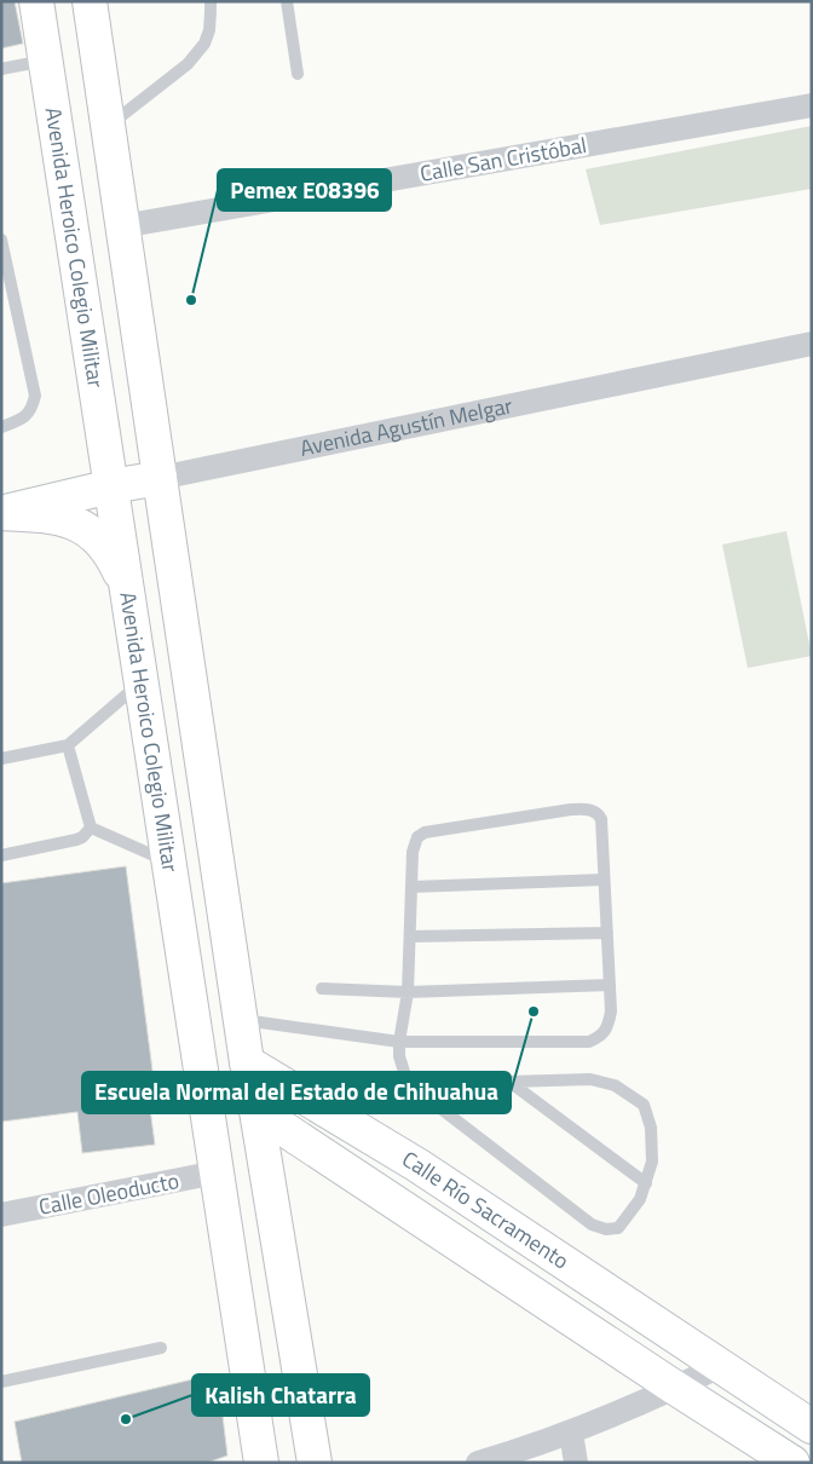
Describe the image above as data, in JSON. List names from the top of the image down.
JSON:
{
  "streets": {
    "main road": ["Avenida Heroico Colegio Militar", "Avenida Agustín Melgar", "Calle Río Sacramento"],
    "street": ["Calle San Cristóbal", "Calle Oleoducto"]
  },
  "crossings": [
    ["Avenida Heroico Colegio Militar", "Avenida Agustín Melgar"],
    ["Avenida Heroico Colegio Militar", "Calle Oleoducto"]
  ],
  "places": ["Pemex E08396", "Escuela Normal del Estado de Chihuahua", "Kalish Chatarra"]
}
